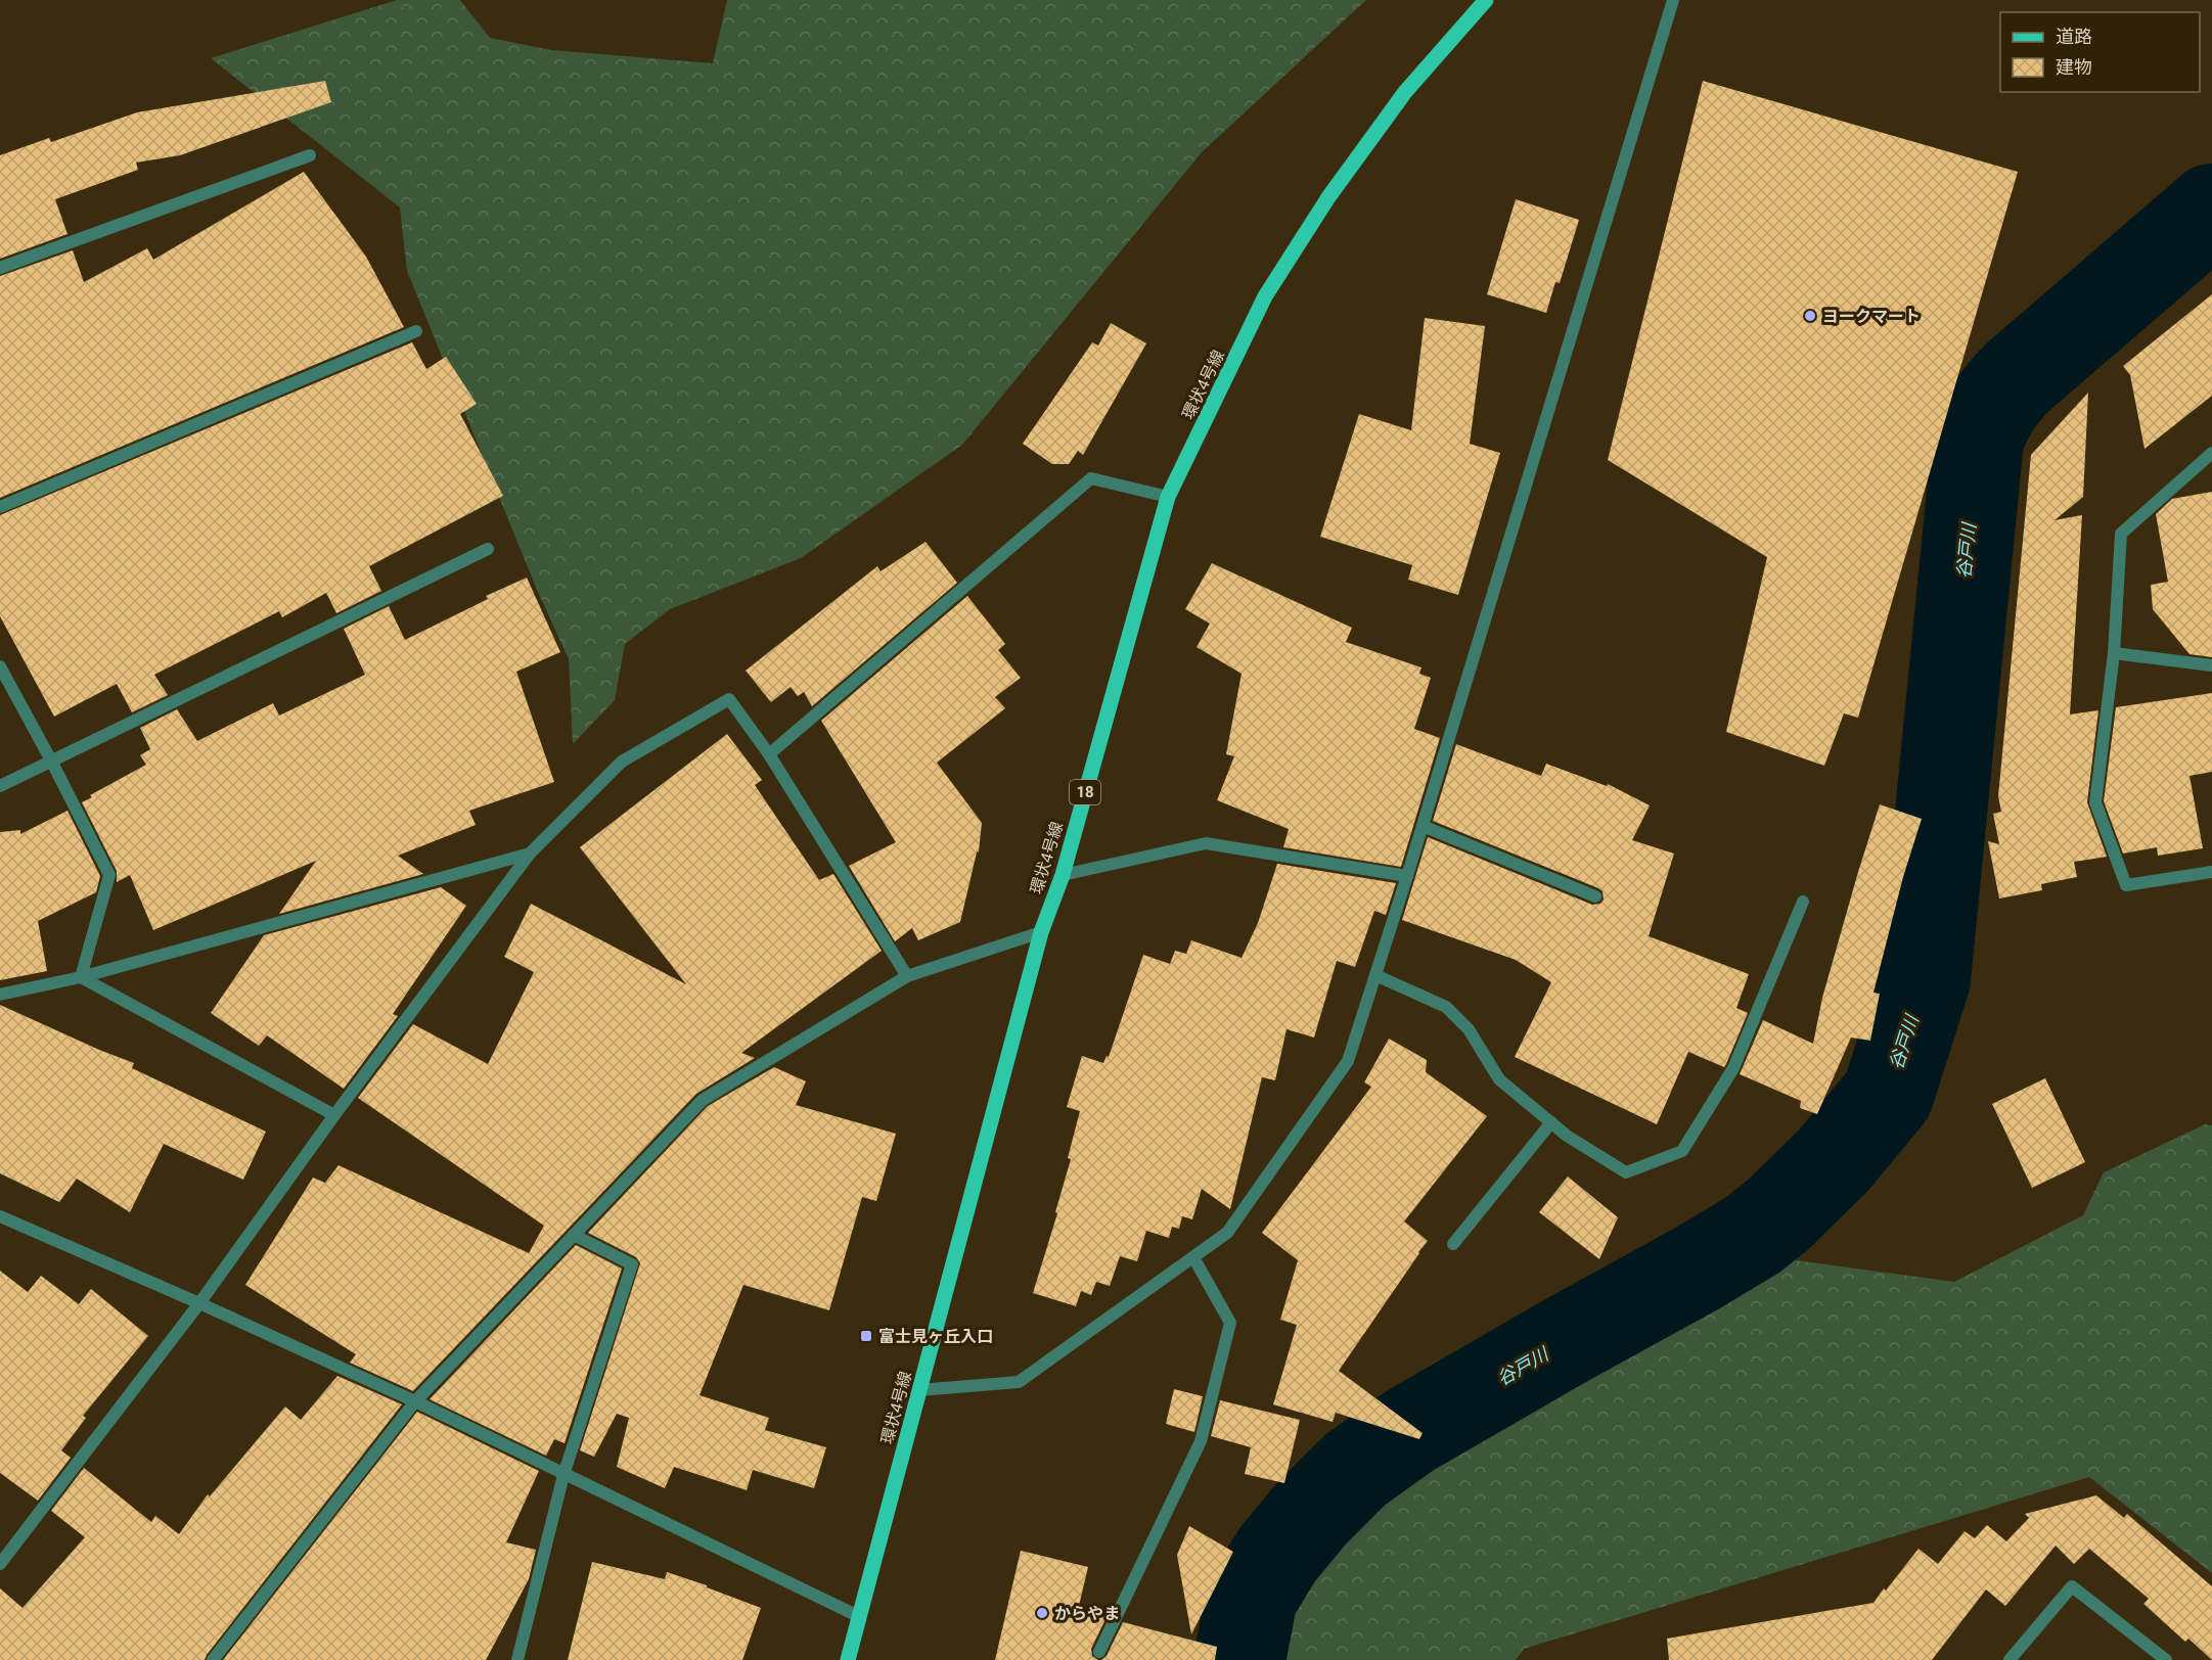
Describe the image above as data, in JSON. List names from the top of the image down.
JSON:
{
  "streets": {
    "main road": ["環状4号線", "18"]
  },
  "water": ["谷戸川"],
  "places": {
    "other": ["ヨークマート", "からやま"],
    "transit": ["富士見ヶ丘入口"]
  },
  "legend": ["道路", "建物"]
}
